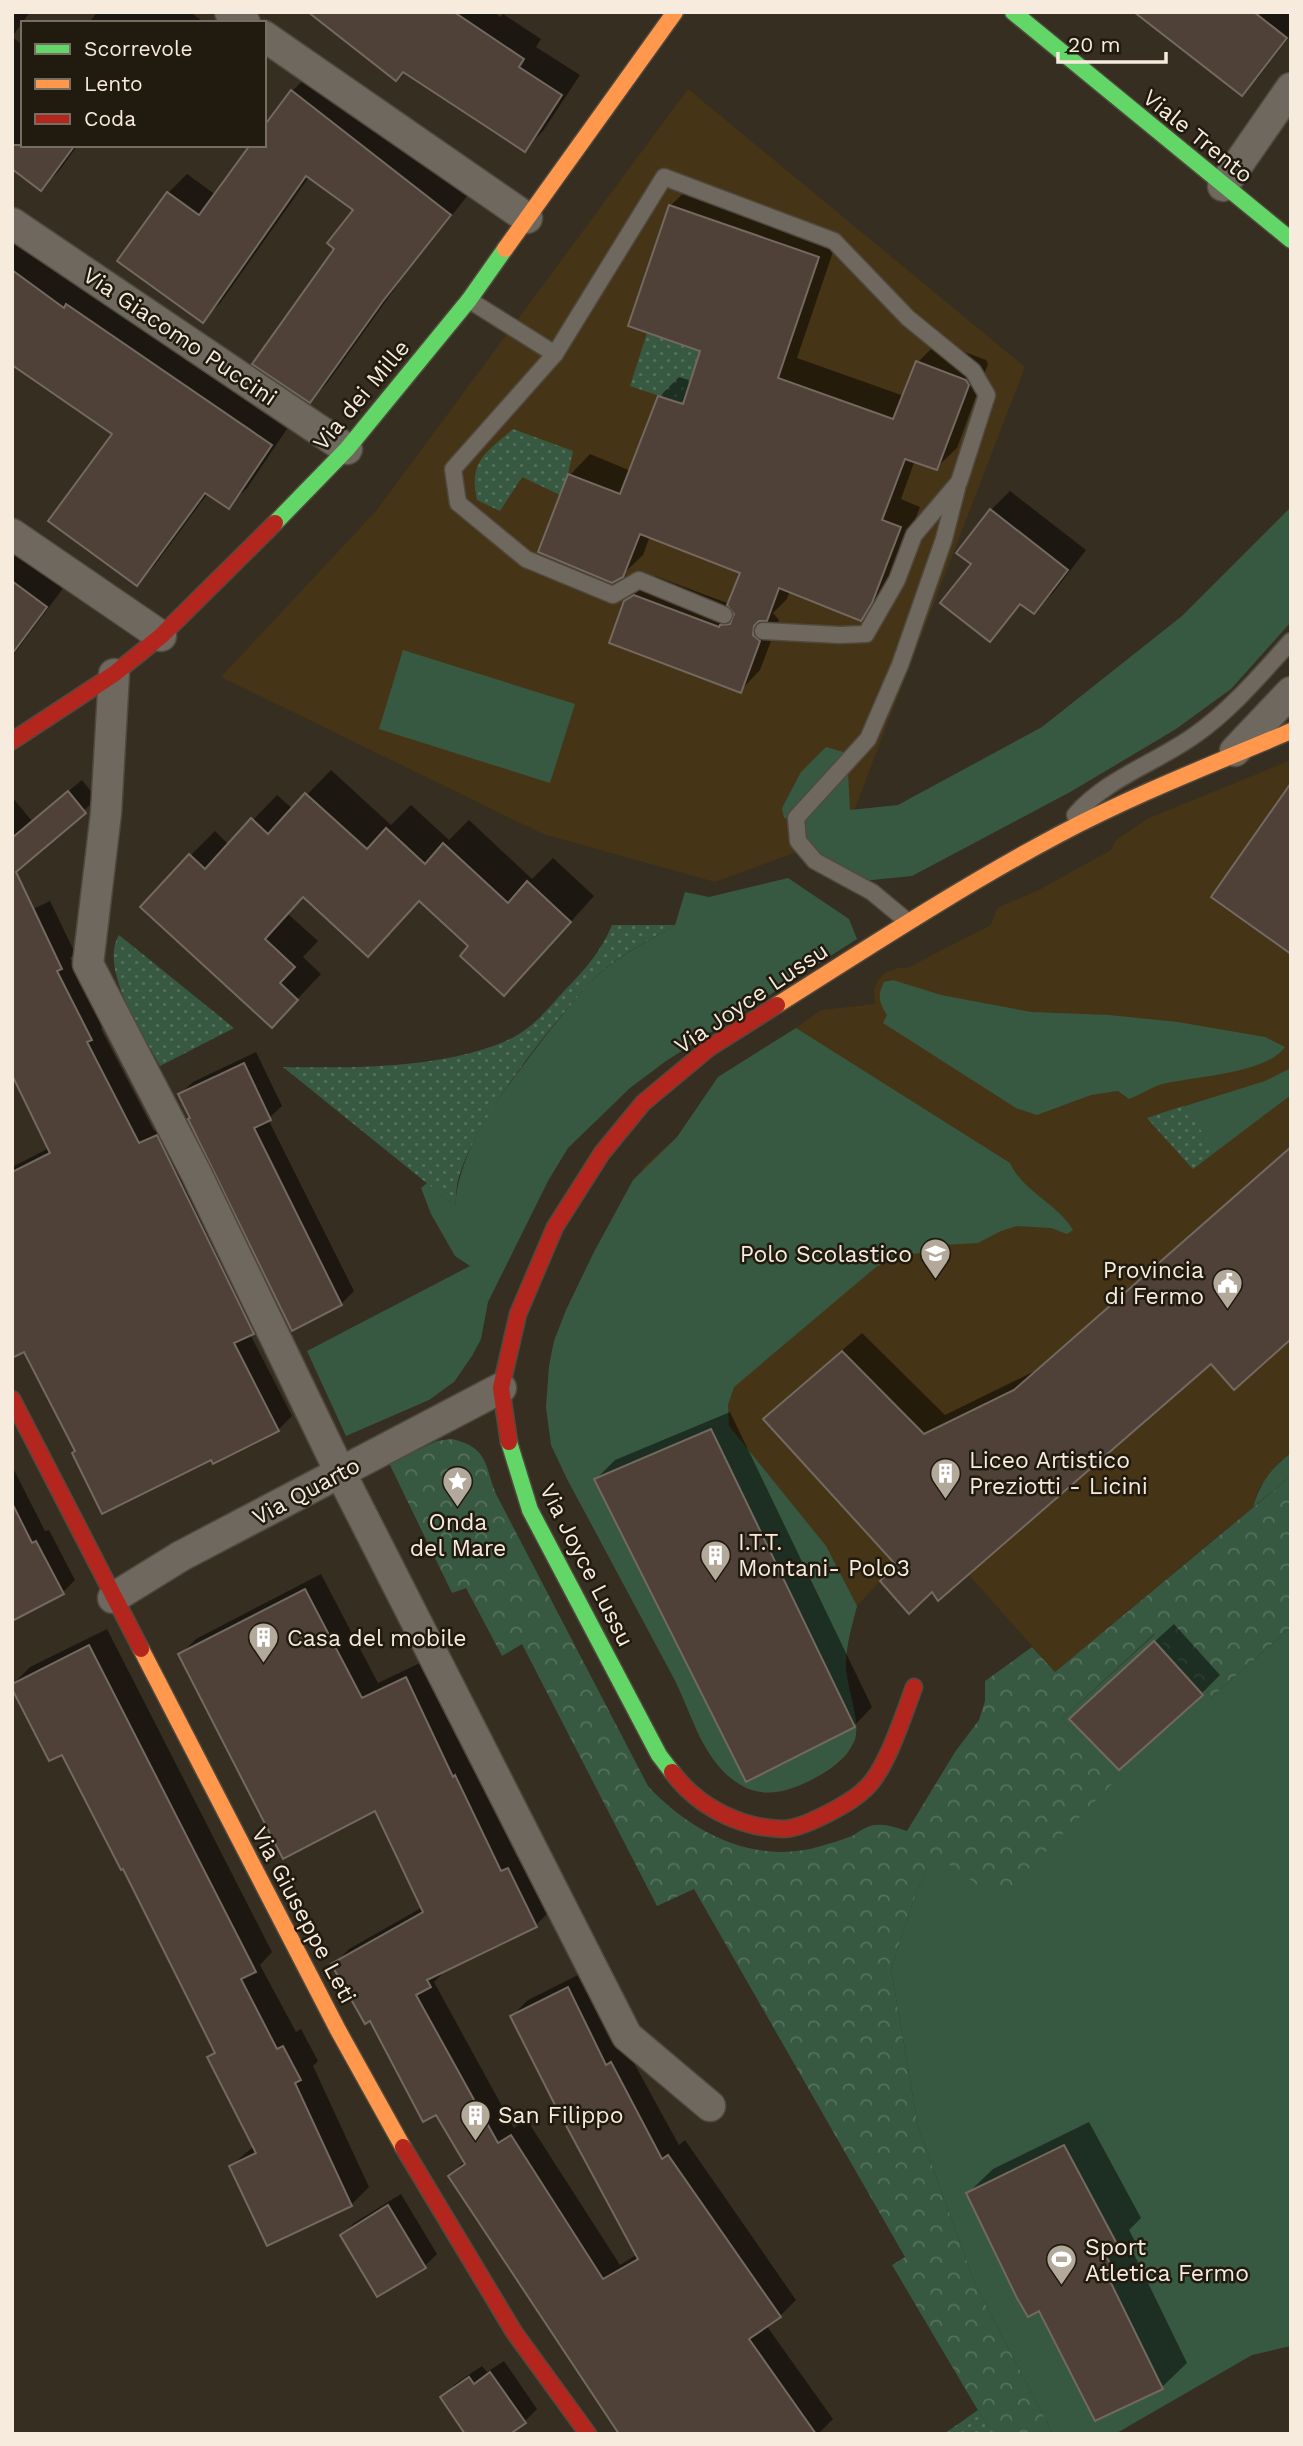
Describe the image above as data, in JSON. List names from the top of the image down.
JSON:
{
  "streets": {
    "main road": [
      "Viale Trento",
      "Via dei Mille",
      "Via Joyce Lussu",
      "Via Giuseppe Leti"
    ],
    "street": ["Via Giacomo Puccini", "Via Quarto"]
  },
  "crossings": [
    ["Via Giacomo Puccini", "Via dei Mille"],
    ["Via Joyce Lussu", "Via Quarto"],
    ["Via Quarto", "Via Giuseppe Leti"]
  ],
  "places": {
    "school or university": ["Polo Scolastico"],
    "public building": ["Provincia di Fermo"],
    "building": [
      "Liceo Artistico Preziotti - Licini",
      "I.T.T. Montani- Polo3",
      "Casa del mobile",
      "San Filippo"
    ],
    "place": ["Onda del Mare"],
    "sports": ["Sport Atletica Fermo"]
  },
  "legend": ["Scorrevole", "Lento", "Coda"],
  "scale_bar": "20 m"
}
